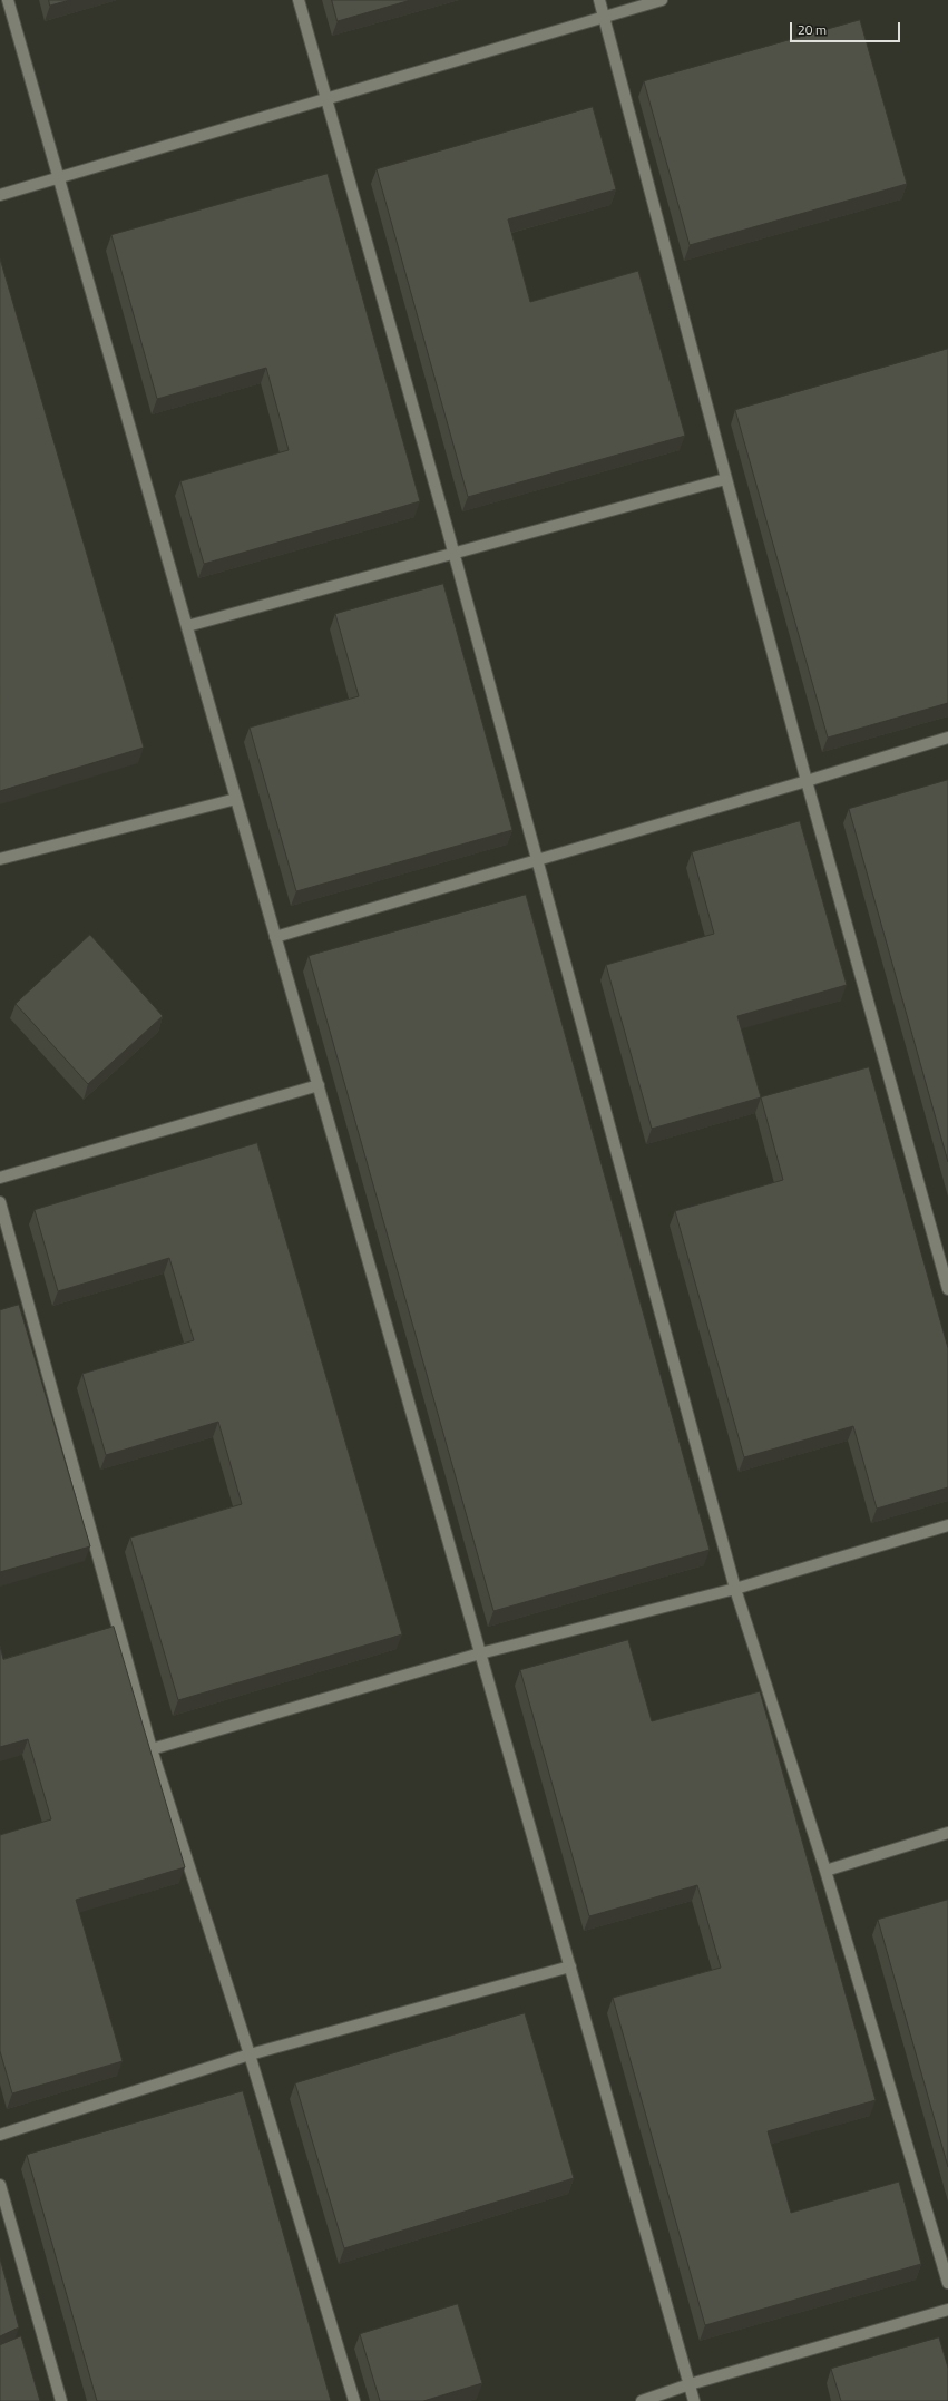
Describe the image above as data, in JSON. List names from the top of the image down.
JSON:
{
  "scale_bar": "20 m"
}
